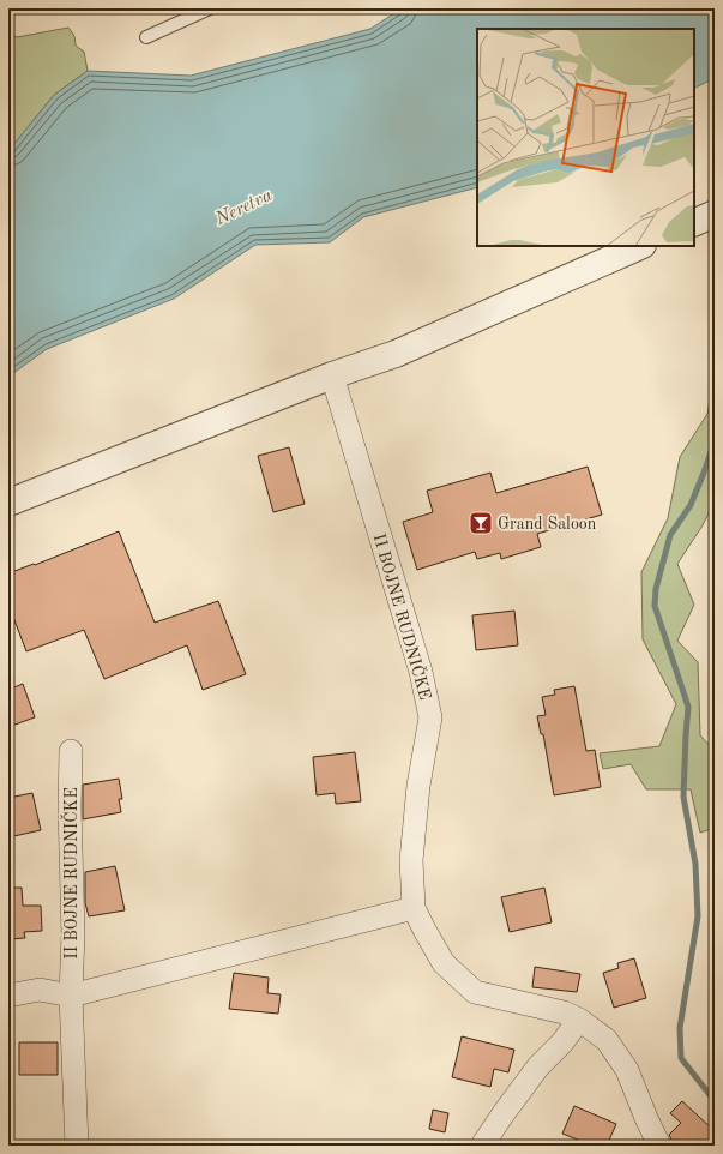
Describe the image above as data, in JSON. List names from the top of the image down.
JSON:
{
  "streets": {
    "street": ["II BOJNE RUDNIČKE"]
  },
  "water": ["Neretva"],
  "places": {
    "bar": ["Grand Saloon"]
  }
}
